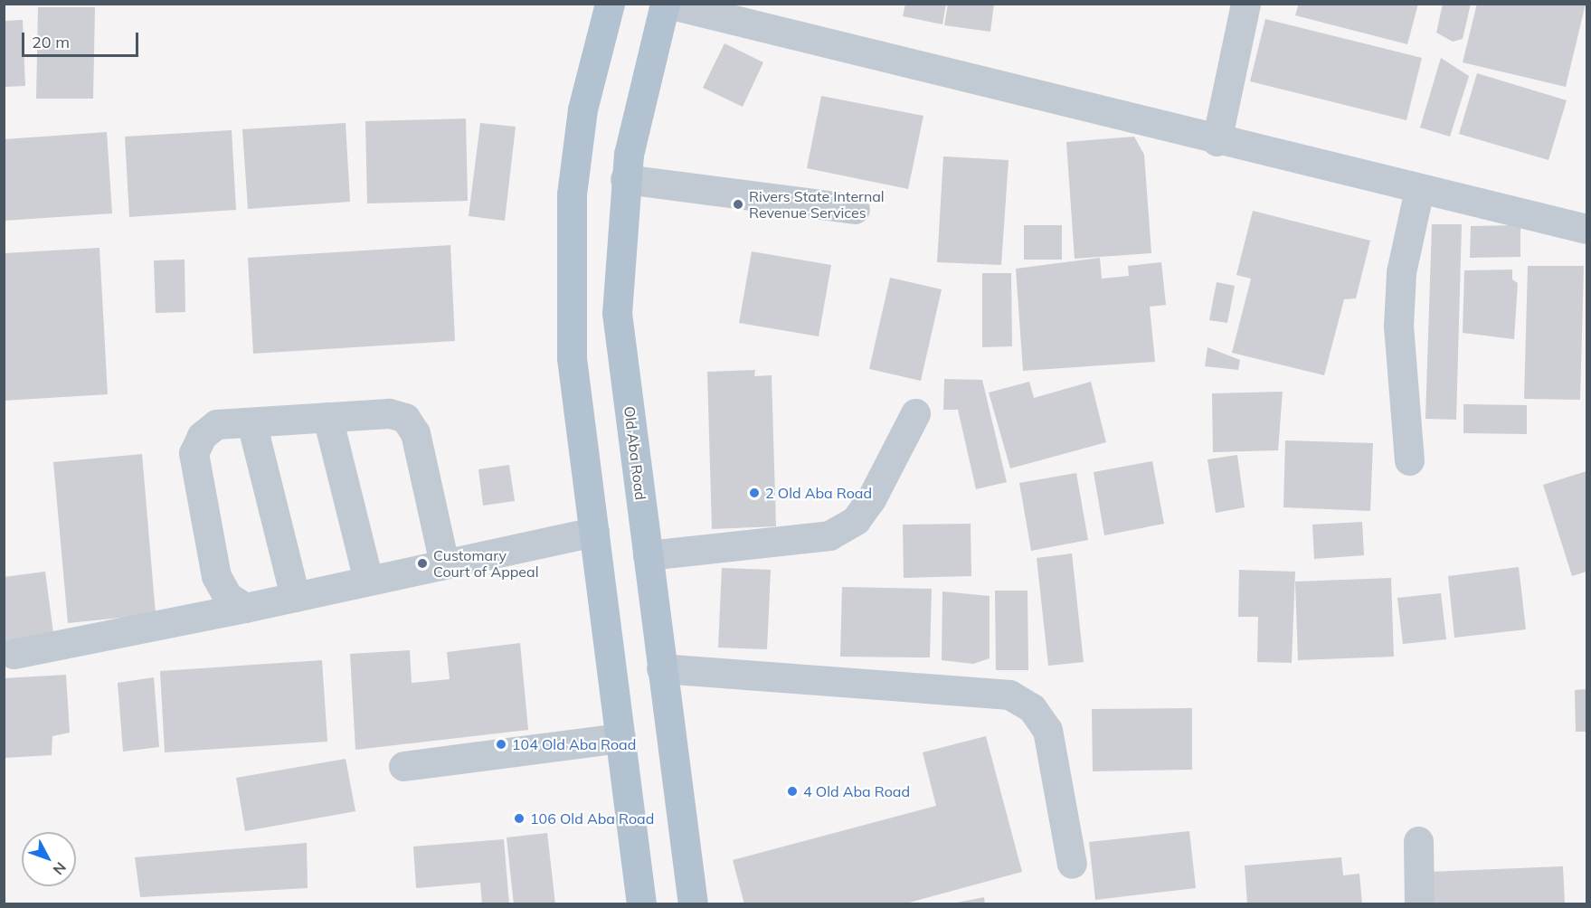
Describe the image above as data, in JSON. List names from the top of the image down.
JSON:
{
  "streets": {
    "main road": ["Old Aba Road"]
  },
  "places": [
    "Rivers State Internal Revenue Services",
    "2 Old Aba Road",
    "Customary Court of Appeal",
    "104 Old Aba Road",
    "4 Old Aba Road",
    "106 Old Aba Road"
  ],
  "scale_bar": "20 m",
  "north": "bottom right"
}
